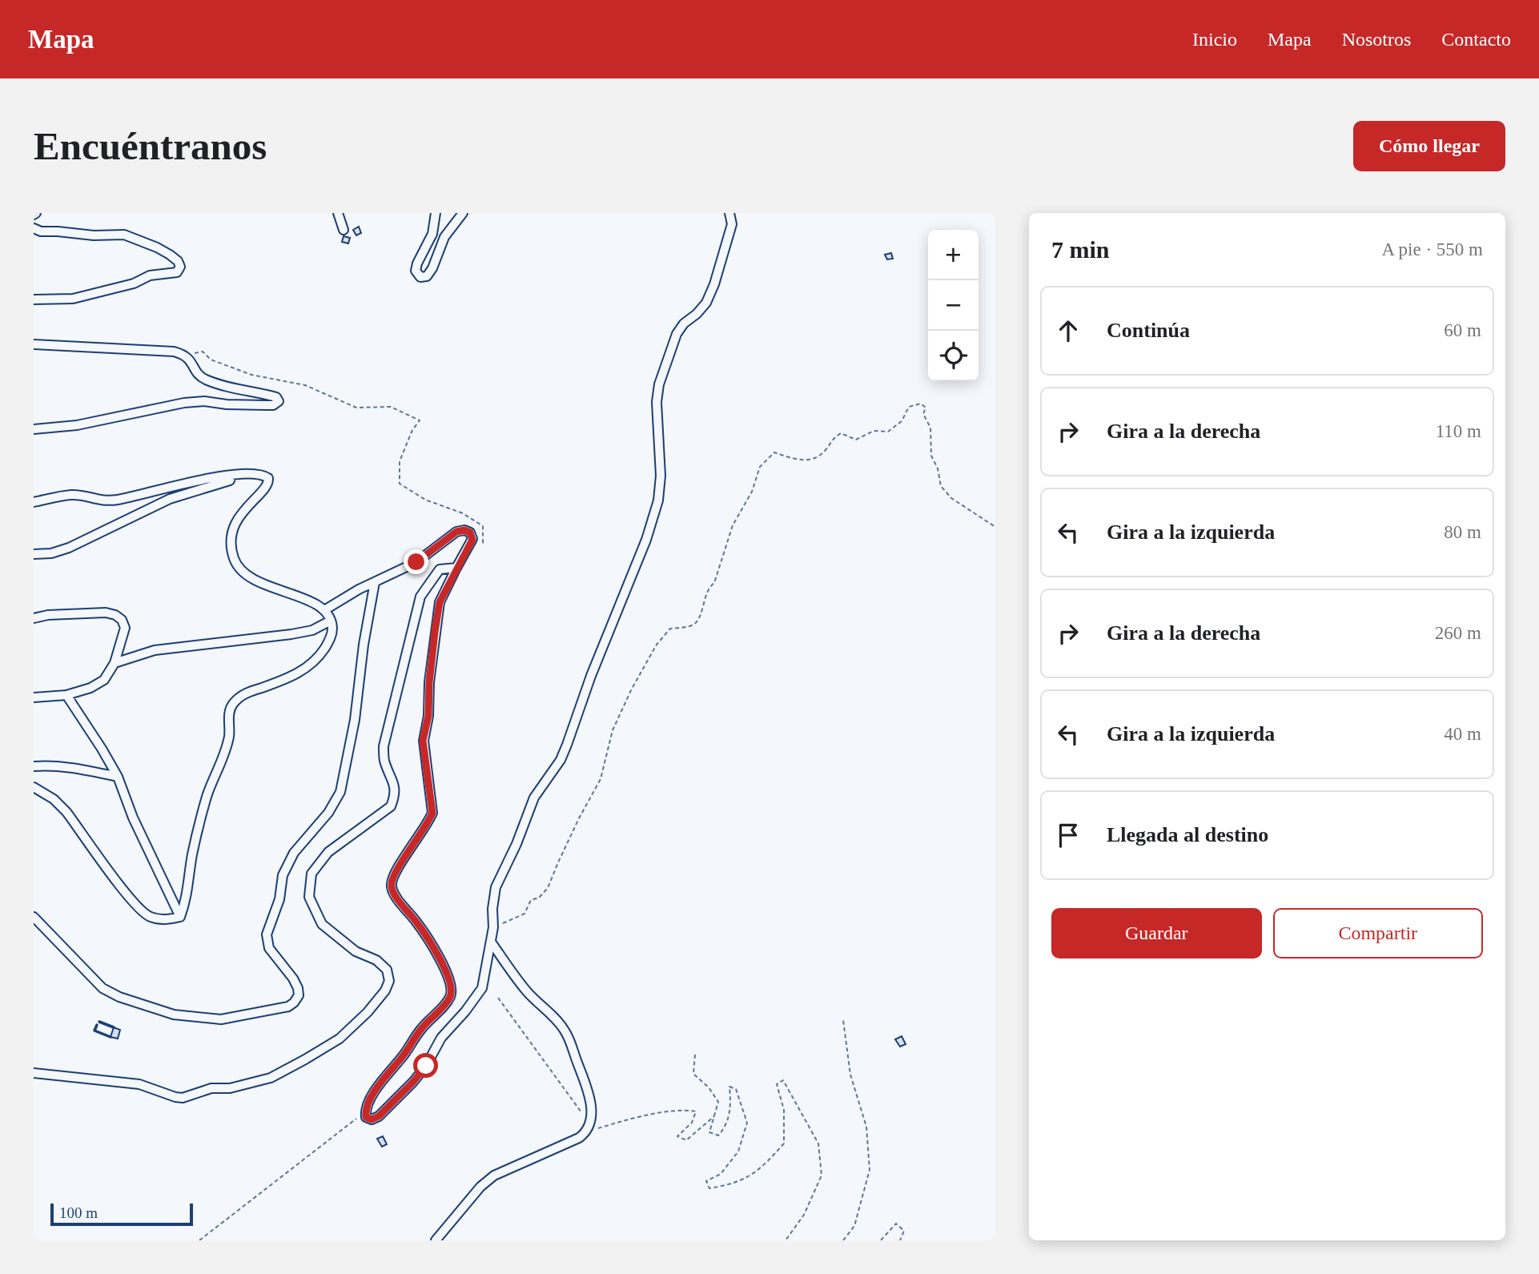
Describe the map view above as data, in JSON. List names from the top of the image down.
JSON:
{
  "scale_bar": "100 m",
  "page": {
    "header": "Mapa",
    "nav": [
      "Inicio",
      "Mapa",
      "Nosotros",
      "Contacto"
    ],
    "buttons": [
      "Cómo llegar",
      ["Guardar", "Compartir"]
    ],
    "title": "Encuéntranos",
    "heading": ["7 min", "A pie · 550 m"],
    "map_buttons": ["+", "−"],
    "list": [
      ["Continúa", "60 m"],
      ["Gira a la derecha", "110 m"],
      ["Gira a la izquierda", "80 m"],
      ["Gira a la derecha", "260 m"],
      ["Gira a la izquierda", "40 m"],
      "Llegada al destino"
    ],
    "scale": "100 m"
  }
}
